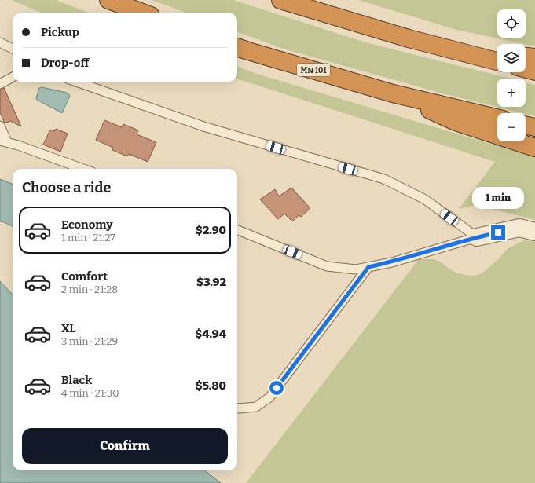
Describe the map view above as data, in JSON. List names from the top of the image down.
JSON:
{
  "streets": {
    "highway": ["MN 101"]
  },
  "page": {
    "map_buttons": ["+", "−"],
    "banner": ["Pickup", "Drop-off"],
    "heading": "Choose a ride",
    "bubble": "1 min",
    "list": [
      {
        "name": "Economy",
        "note": "1 min · 21:27",
        "value": "$2.90"
      },
      {
        "name": "Comfort",
        "note": "2 min · 21:28",
        "value": "$3.92"
      },
      {
        "name": "XL",
        "note": "3 min · 21:29",
        "value": "$4.94"
      },
      {
        "name": "Black",
        "note": "4 min · 21:30",
        "value": "$5.80"
      }
    ],
    "buttons": "Confirm"
  }
}
